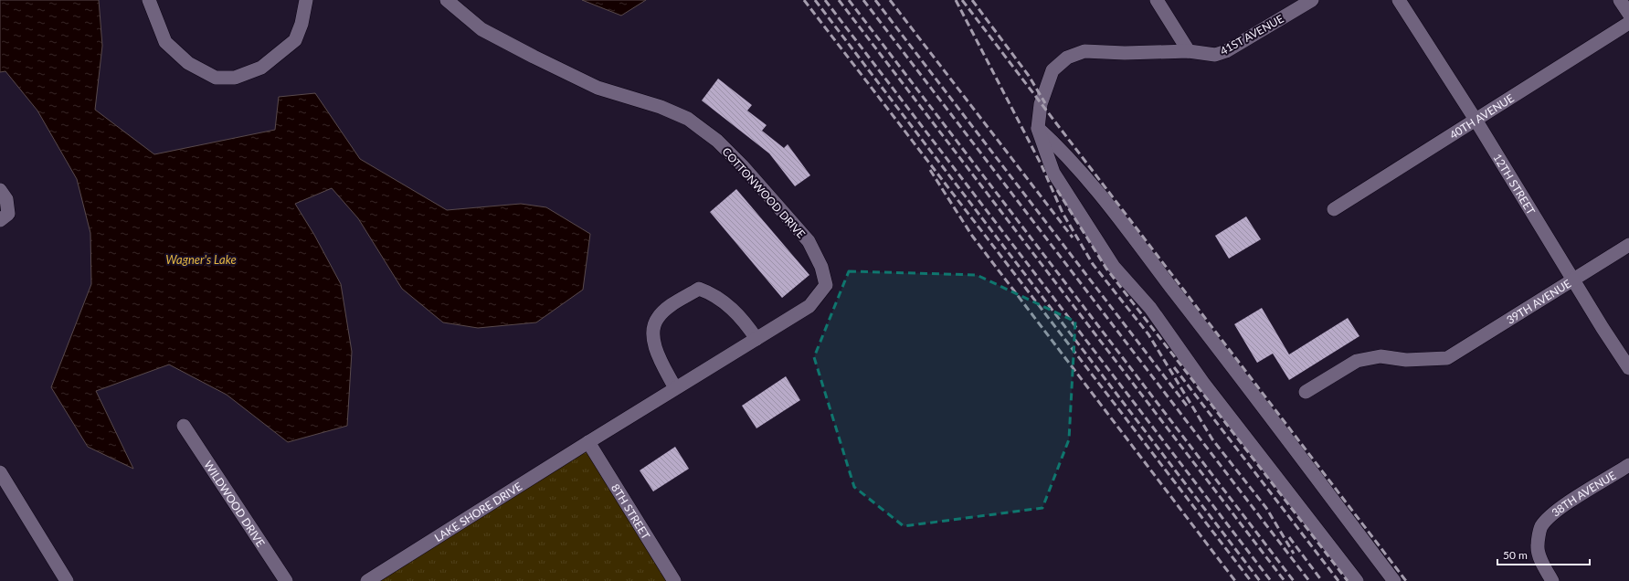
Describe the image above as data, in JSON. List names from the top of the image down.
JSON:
{
  "streets": {
    "street": [
      "41ST AVENUE",
      "40TH AVENUE",
      "12TH STREET",
      "COTTONWOOD DRIVE",
      "39TH AVENUE",
      "38TH AVENUE",
      "WILDWOOD DRIVE",
      "LAKE SHORE DRIVE",
      "8TH STREET"
    ]
  },
  "crossings": [
    ["40TH AVENUE", "12TH STREET"],
    ["12TH STREET", "39TH AVENUE"],
    ["COTTONWOOD DRIVE", "LAKE SHORE DRIVE"],
    ["COTTONWOOD DRIVE", "8TH STREET"],
    ["LAKE SHORE DRIVE", "8TH STREET"]
  ],
  "water": ["Wagner's Lake"],
  "scale_bar": "50 m"
}
